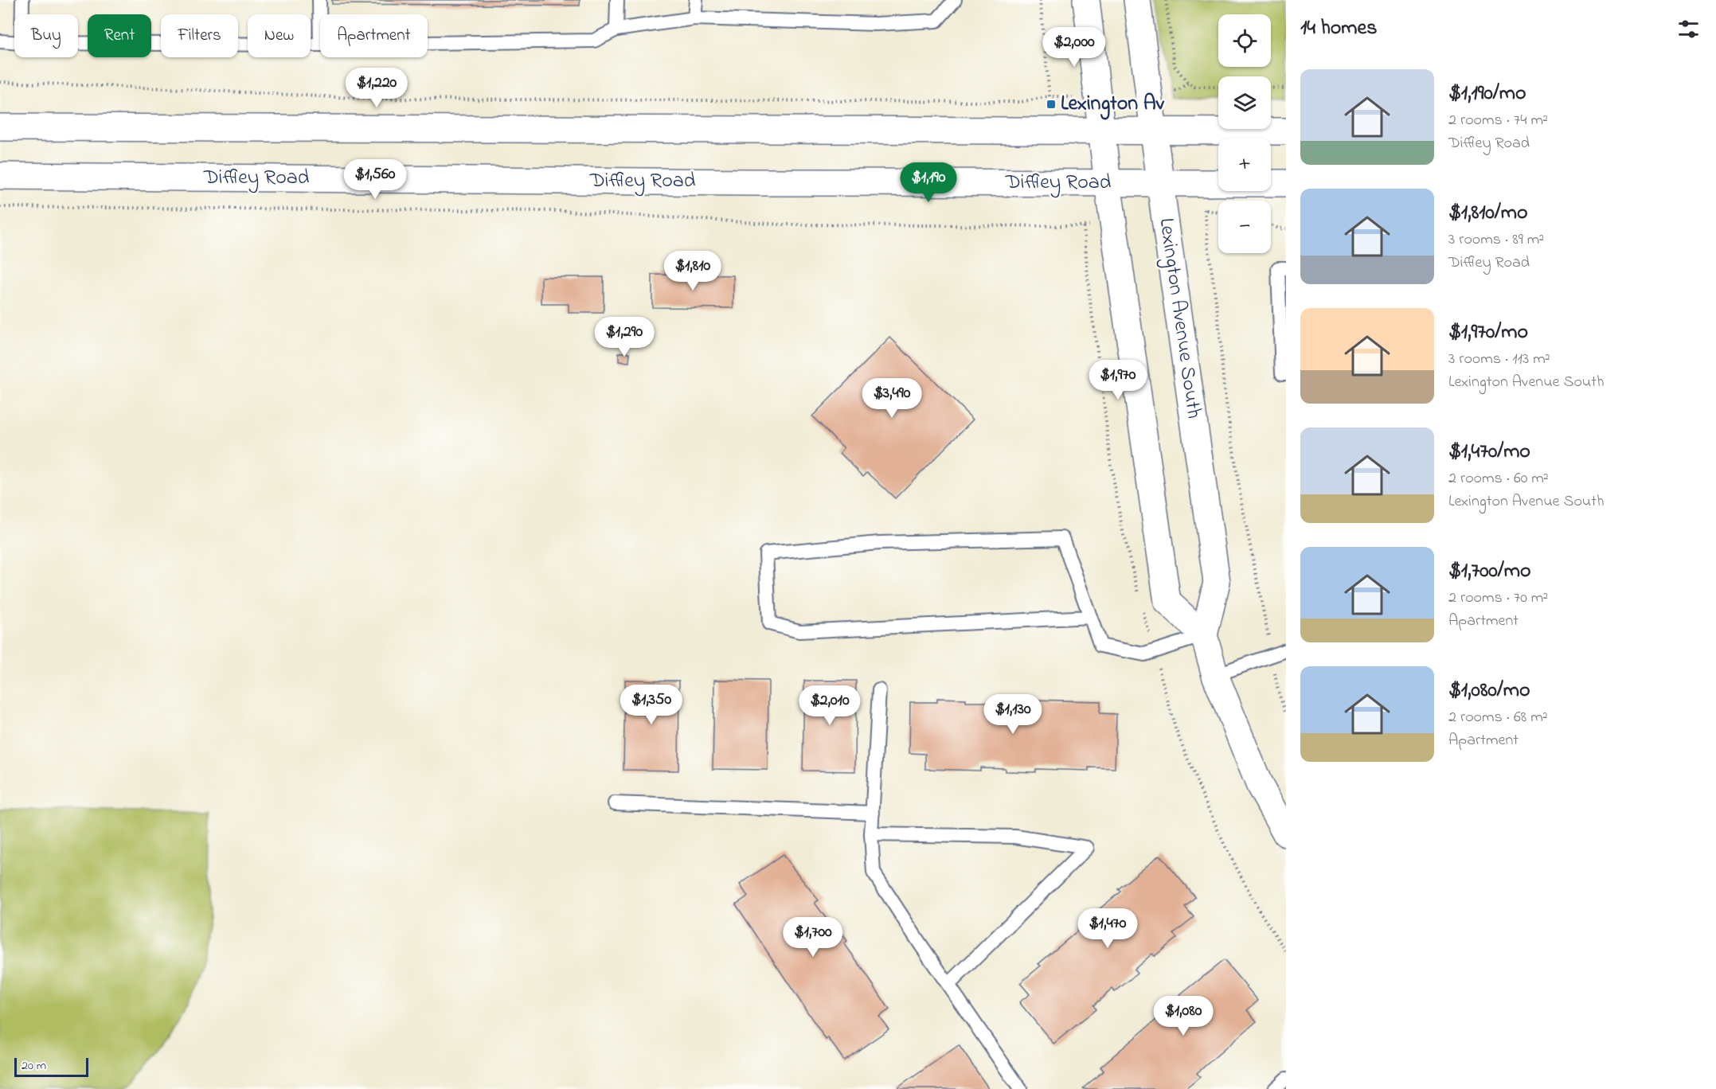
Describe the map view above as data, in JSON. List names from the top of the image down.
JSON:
{
  "streets": {
    "main road": ["Diffley Road", "Lexington Avenue South"]
  },
  "crossings": [
    ["Diffley Road", "Lexington Avenue South"]
  ],
  "places": {
    "transit": ["Lexington Av"]
  },
  "scale_bar": "20 m",
  "page": {
    "heading": "14 homes",
    "map_buttons": ["+", "−"],
    "chip": [
      "Buy",
      "Rent",
      "Filters",
      "New",
      "Apartment"
    ],
    "price": [
      "$2,000",
      "$1,220",
      "$1,560",
      "$1,190",
      "$1,810",
      "$1,290",
      "$1,970",
      "$3,490",
      "$1,350",
      "$2,010",
      "$1,130",
      "$1,470",
      "$1,700",
      "$1,080"
    ],
    "list": [
      {
        "name": "$1,190/mo",
        "note": "2 rooms · 74 m² · Diffley Road"
      },
      {
        "name": "$1,810/mo",
        "note": "3 rooms · 89 m² · Diffley Road"
      },
      {
        "name": "$1,970/mo",
        "note": "3 rooms · 113 m² · Lexington Avenue South"
      },
      {
        "name": "$1,470/mo",
        "note": "2 rooms · 60 m² · Lexington Avenue South"
      },
      {
        "name": "$1,700/mo",
        "note": "2 rooms · 70 m² · Apartment"
      },
      {
        "name": "$1,080/mo",
        "note": "2 rooms · 68 m² · Apartment"
      }
    ],
    "scale": "20 m"
  }
}
